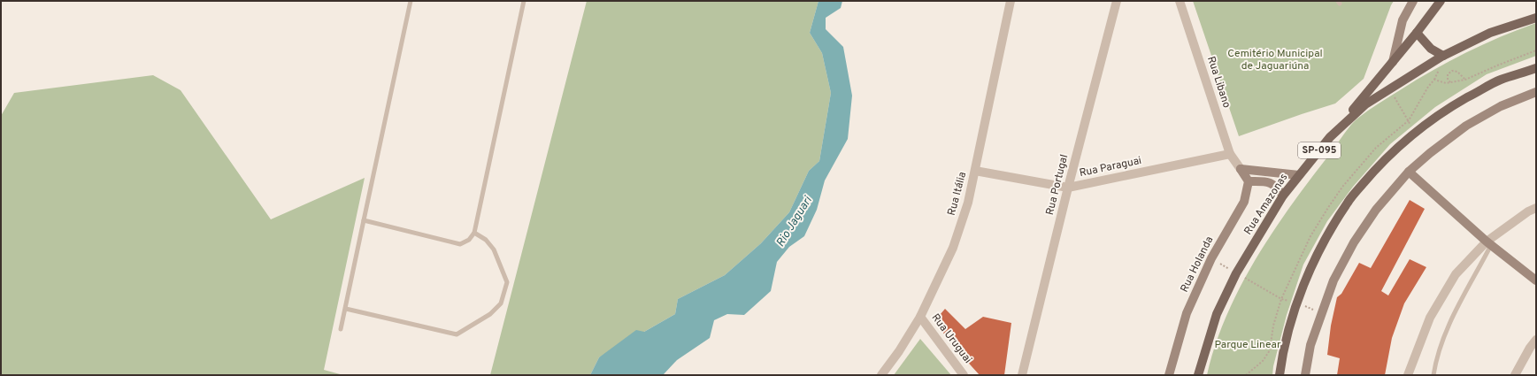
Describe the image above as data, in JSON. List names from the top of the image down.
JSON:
{
  "streets": {
    "main road": ["SP-095", "Rua Amazonas"],
    "street": [
      "Rua Libano",
      "Rua Paraguai",
      "Rua Portugal",
      "Rua Itália",
      "Rua Holanda",
      "Rua Uruguai"
    ]
  },
  "crossings": [
    ["Rua Libano", "Rua Paraguai"],
    ["SP-095", "Rua Amazonas"],
    ["Rua Paraguai", "Rua Portugal"],
    ["Rua Paraguai", "Rua Itália"],
    ["Rua Itália", "Rua Uruguai"]
  ],
  "water": ["Rio Jaguari"],
  "parks": ["Cemitério Municipal de Jaguariúna", "Parque Linear"]
}
